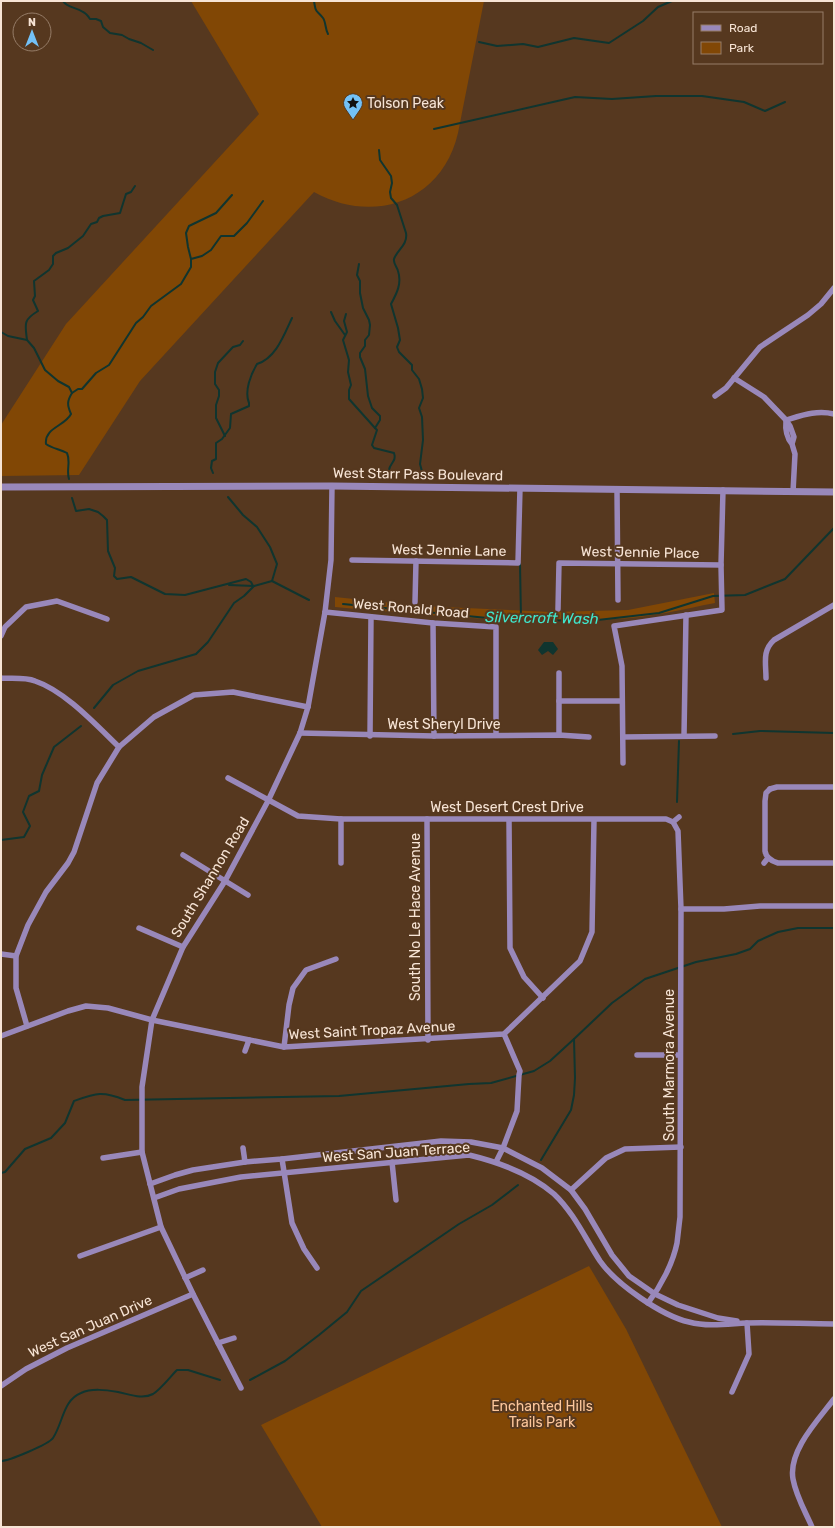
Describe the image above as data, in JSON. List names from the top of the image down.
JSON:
{
  "streets": {
    "street": [
      "West Starr Pass Boulevard",
      "West Jennie Lane",
      "West Jennie Place",
      "West Ronald Road",
      "West Sheryl Drive",
      "West Desert Crest Drive",
      "South Shannon Road",
      "South No Le Hace Avenue",
      "West Saint Tropaz Avenue",
      "South Marmora Avenue",
      "West San Juan Terrace",
      "West San Juan Drive"
    ]
  },
  "crossings": [
    ["West Starr Pass Boulevard", "West Jennie Lane"],
    ["West Starr Pass Boulevard", "South Shannon Road"],
    ["West Ronald Road", "West Sheryl Drive"],
    ["West Ronald Road", "South Shannon Road"],
    ["West Sheryl Drive", "South Shannon Road"],
    ["West Desert Crest Drive", "South Shannon Road"],
    ["West Desert Crest Drive", "South No Le Hace Avenue"],
    ["West Desert Crest Drive", "South Marmora Avenue"],
    ["South Shannon Road", "West Saint Tropaz Avenue"],
    ["South Shannon Road", "West San Juan Terrace"],
    ["South Shannon Road", "West San Juan Drive"],
    ["South No Le Hace Avenue", "West Saint Tropaz Avenue"],
    ["South Marmora Avenue", "West San Juan Terrace"]
  ],
  "water": ["Silvercroft Wash"],
  "parks": ["Enchanted Hills Trails Park"],
  "places": {
    "place": ["Tolson Peak"]
  },
  "legend": ["Road", "Park"],
  "north": "top"
}
